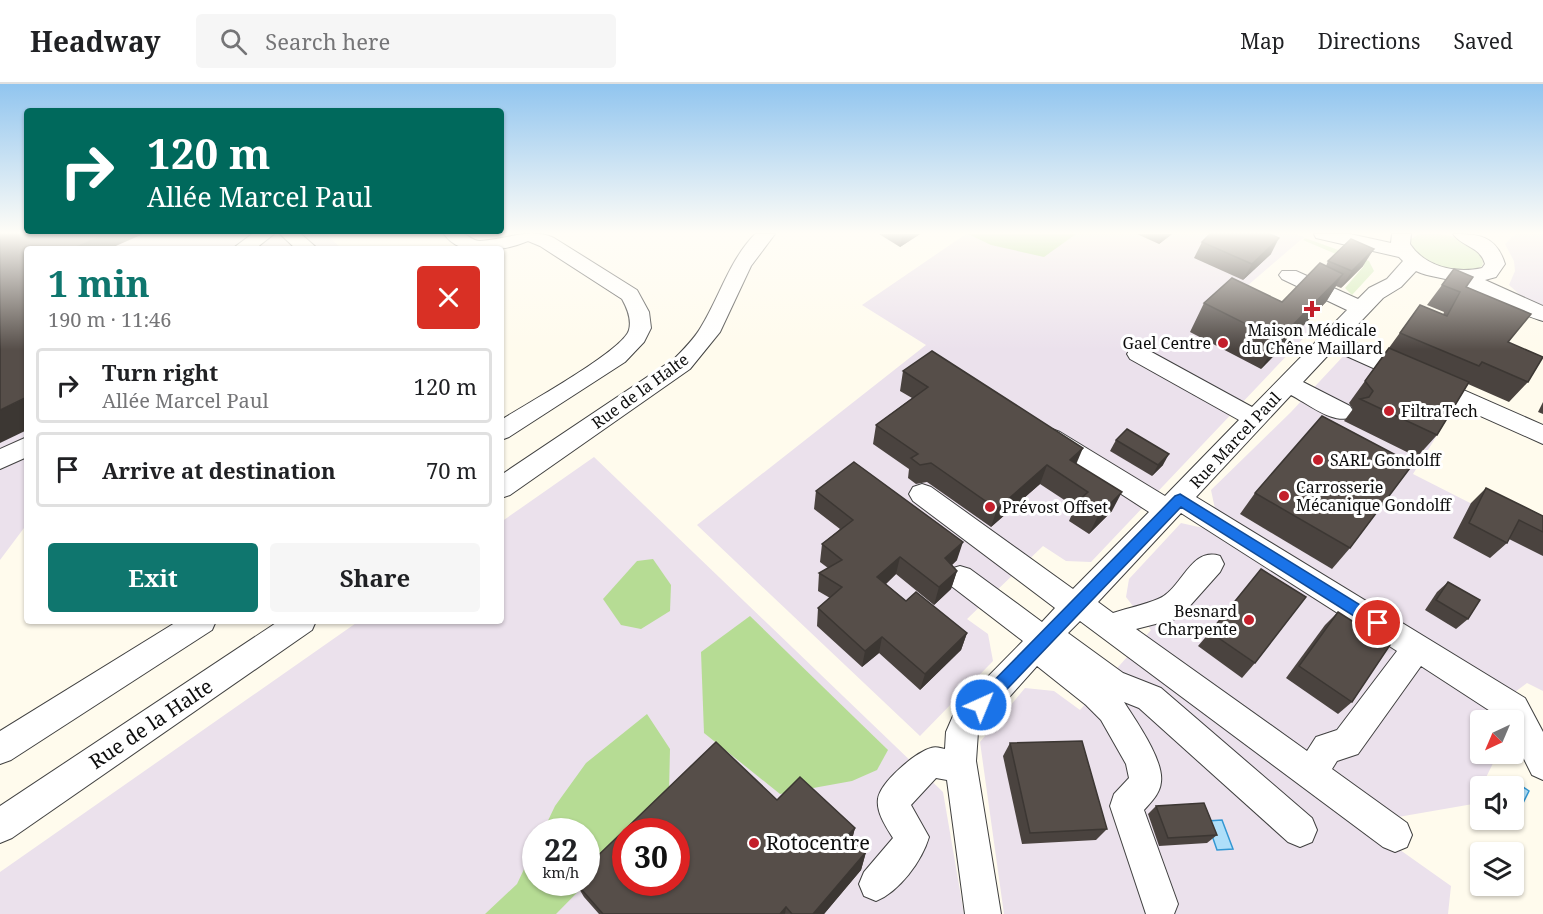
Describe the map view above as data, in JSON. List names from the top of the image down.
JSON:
{
  "streets": {
    "street": ["Rue de la Halte", "Rue Marcel Paul"]
  },
  "places": {
    "health": ["Maison Médicale du Chêne Maillard"],
    "other": [
      "Gael Centre",
      "FiltraTech",
      "SARL Gondolff",
      "Carrosserie Mécanique Gondolff",
      "Prévost Offset",
      "Besnard Charpente",
      "Rotocentre"
    ]
  },
  "north": "bottom left",
  "page": {
    "header": "Headway",
    "search": "Search here",
    "nav": ["Map", "Directions", "Saved"],
    "turn": ["120 m", "Allée Marcel Paul"],
    "heading": ["1 min", "190 m · 11:46"],
    "list": [
      {
        "name": "Turn right",
        "note": "Allée Marcel Paul",
        "value": "120 m"
      },
      {
        "name": "Arrive at destination",
        "value": "70 m"
      }
    ],
    "buttons": ["Exit", "Share"],
    "speed": "22 km/h",
    "limit": "30"
  }
}
